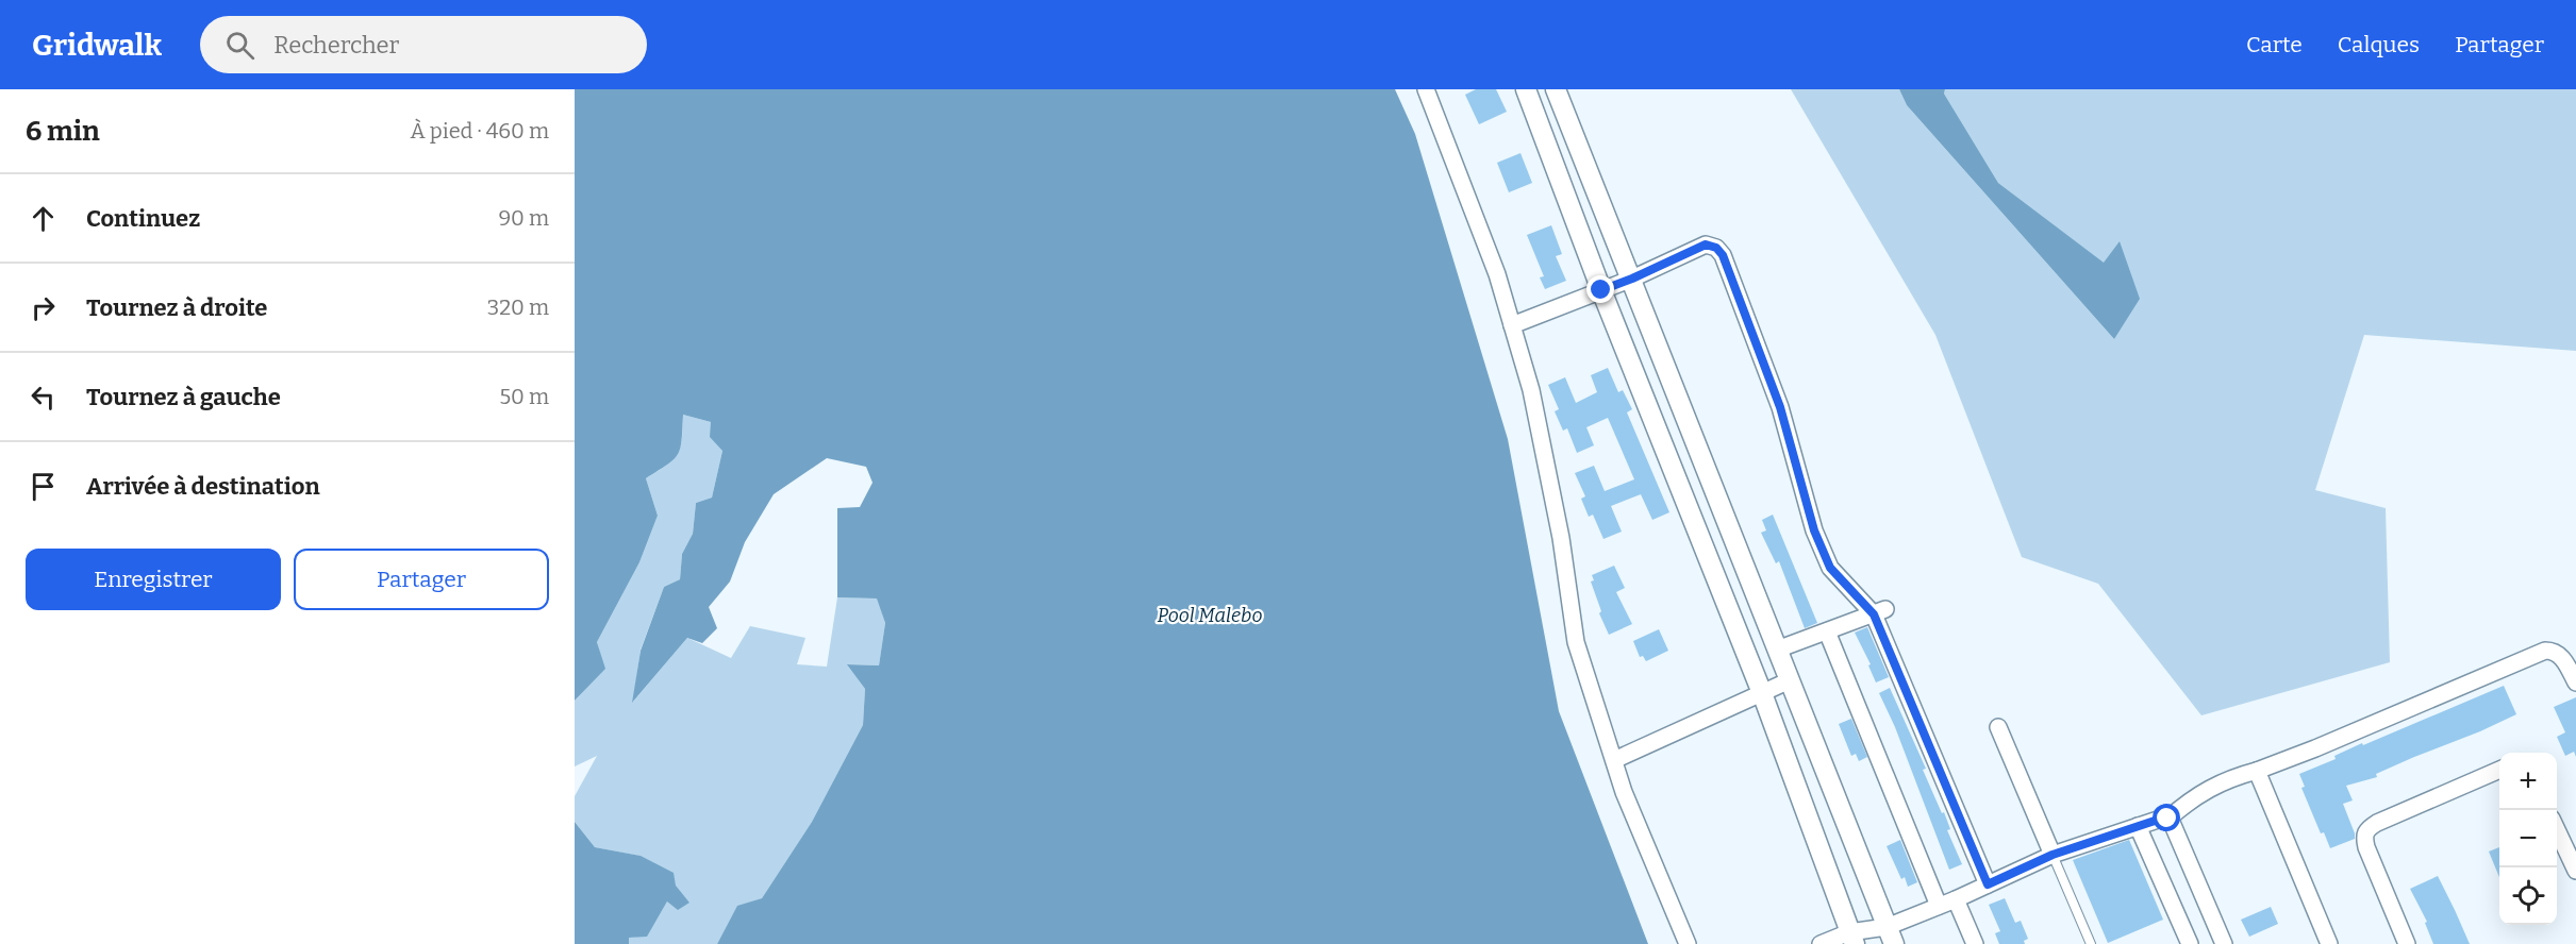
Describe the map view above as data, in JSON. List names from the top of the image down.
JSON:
{
  "water": ["Pool Malebo"],
  "page": {
    "header": "Gridwalk",
    "search": "Rechercher",
    "nav": ["Carte", "Calques", "Partager"],
    "heading": ["6 min", "À pied · 460 m"],
    "list": [
      ["Continuez", "90 m"],
      ["Tournez à droite", "320 m"],
      ["Tournez à gauche", "50 m"],
      "Arrivée à destination"
    ],
    "buttons": ["Enregistrer", "Partager"],
    "map_buttons": ["+", "−"]
  }
}
